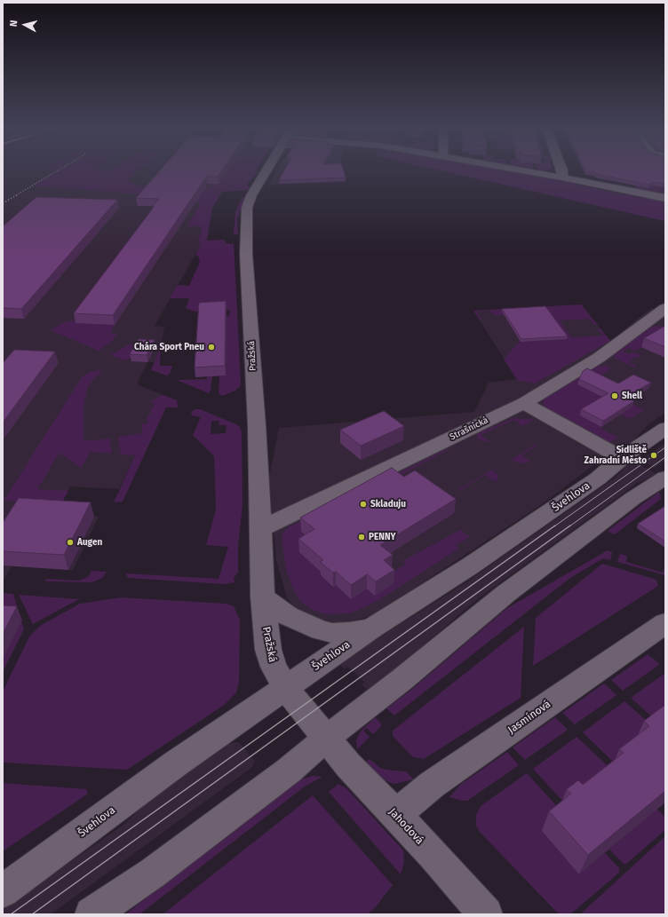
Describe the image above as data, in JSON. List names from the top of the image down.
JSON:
{
  "streets": {
    "street": [
      "Pražská",
      "Strašnická",
      "Švehlova",
      "Jasmínová",
      "Jahodová"
    ]
  },
  "crossings": [
    ["Pražská", "Strašnická"],
    ["Pražská", "Švehlova"],
    ["Pražská", "Jahodová"],
    ["Jasmínová", "Jahodová"]
  ],
  "places": [
    "Chára Sport Pneu",
    "Shell",
    "Sídliště Zahradní Město",
    "Skladuju",
    "PENNY",
    "Augen"
  ],
  "north": "left"
}
